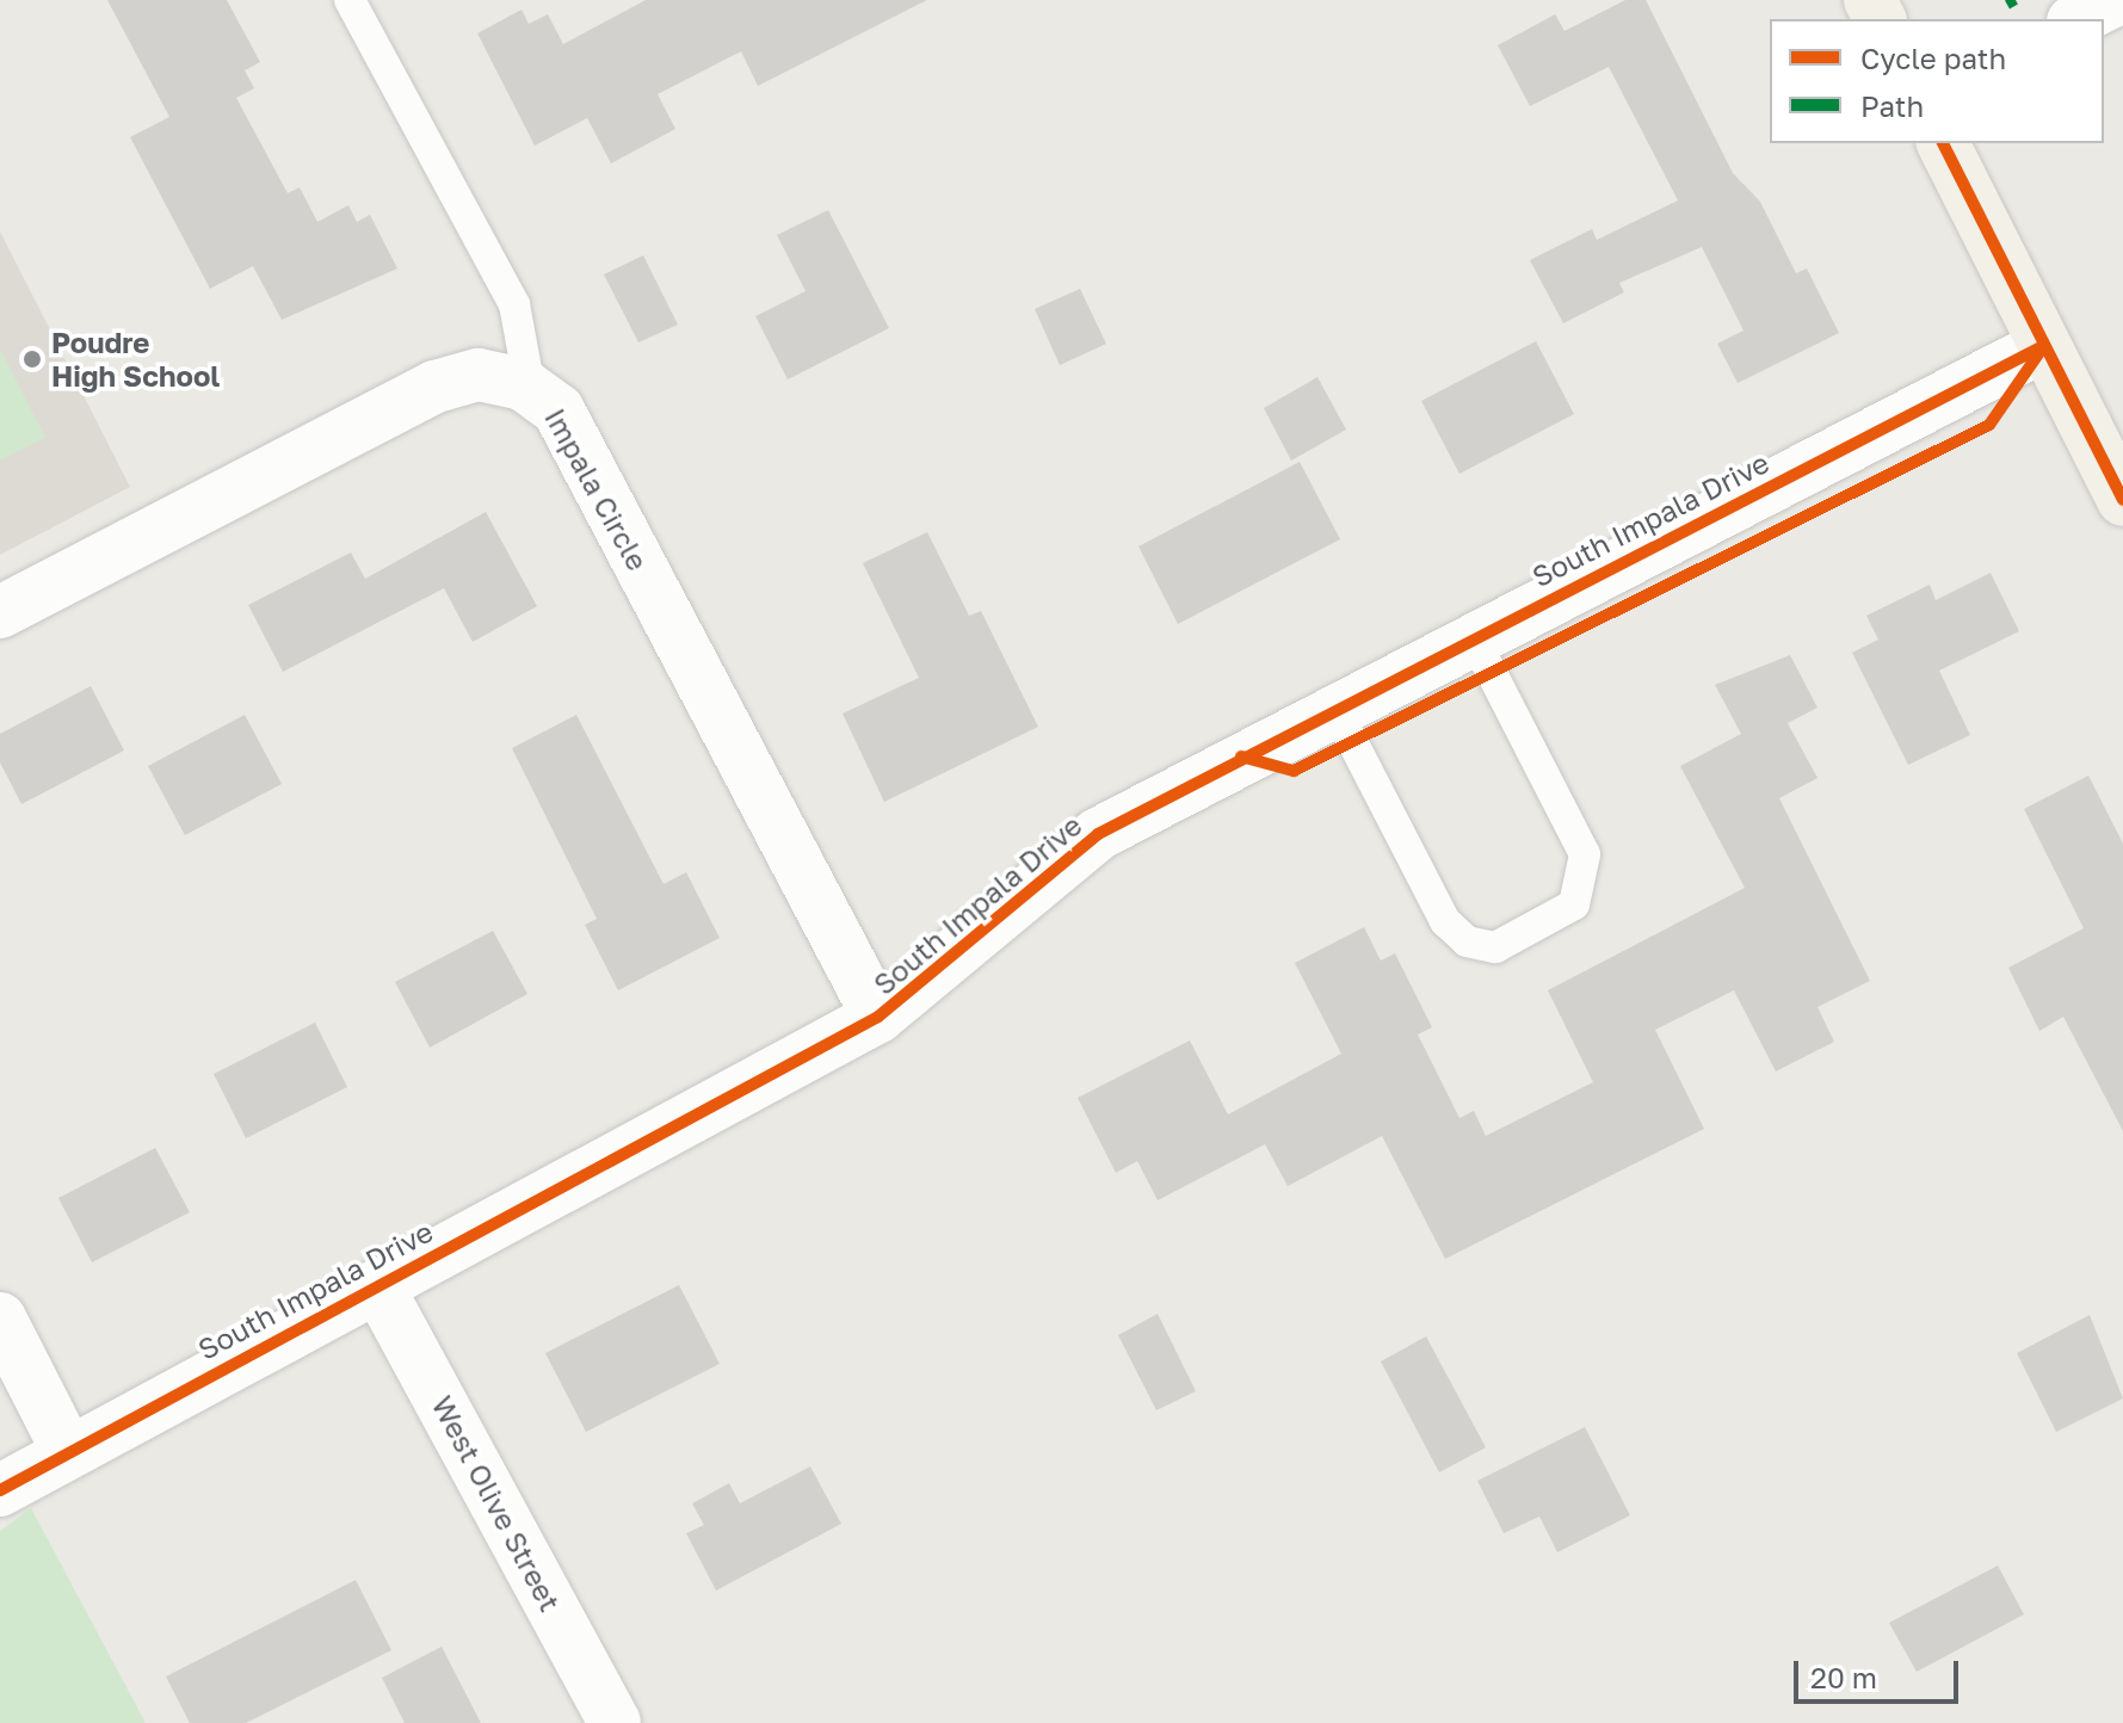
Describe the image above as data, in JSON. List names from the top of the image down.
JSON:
{
  "streets": {
    "street": ["Impala Circle", "South Impala Drive", "West Olive Street"]
  },
  "crossings": [
    ["Impala Circle", "South Impala Drive"],
    ["South Impala Drive", "West Olive Street"]
  ],
  "places": ["Poudre High School"],
  "legend": ["Cycle path", "Path"],
  "scale_bar": "20 m"
}
